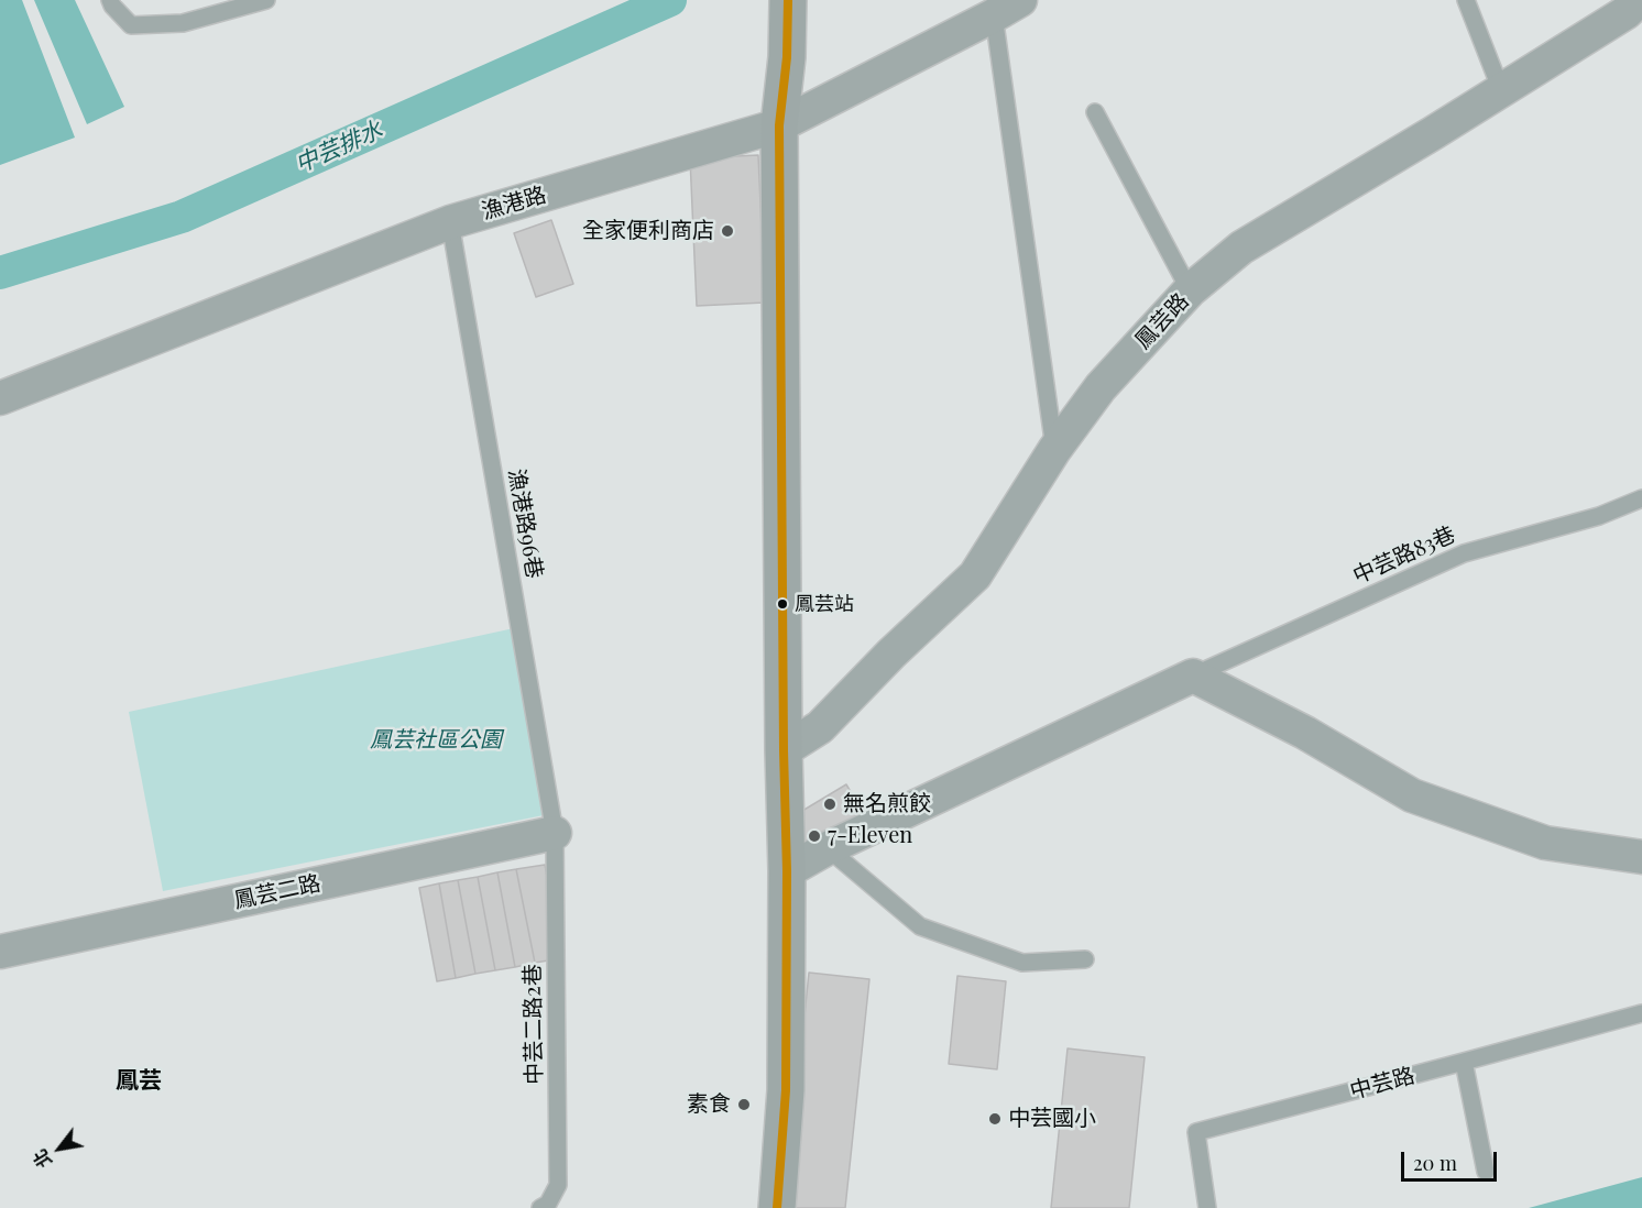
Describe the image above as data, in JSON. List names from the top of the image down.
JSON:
{
  "streets": {
    "street": ["漁港路", "鳳芸路", "鳳芸二路"],
    "lane": [
      "漁港路96巷",
      "中芸路83巷",
      "中芸二路2巷",
      "中芸路"
    ]
  },
  "crossings": [
    ["漁港路", "漁港路96巷"],
    ["漁港路96巷", "鳳芸二路"],
    ["漁港路96巷", "中芸二路2巷"],
    ["鳳芸二路", "中芸二路2巷"]
  ],
  "districts": ["鳳芸"],
  "water": ["中芸排水"],
  "parks": ["鳳芸社區公園"],
  "places": [
    "全家便利商店",
    "鳳芸站",
    "無名煎餃",
    "7-Eleven",
    "素食",
    "中芸國小"
  ],
  "scale_bar": "20 m",
  "north": "bottom left"
}
